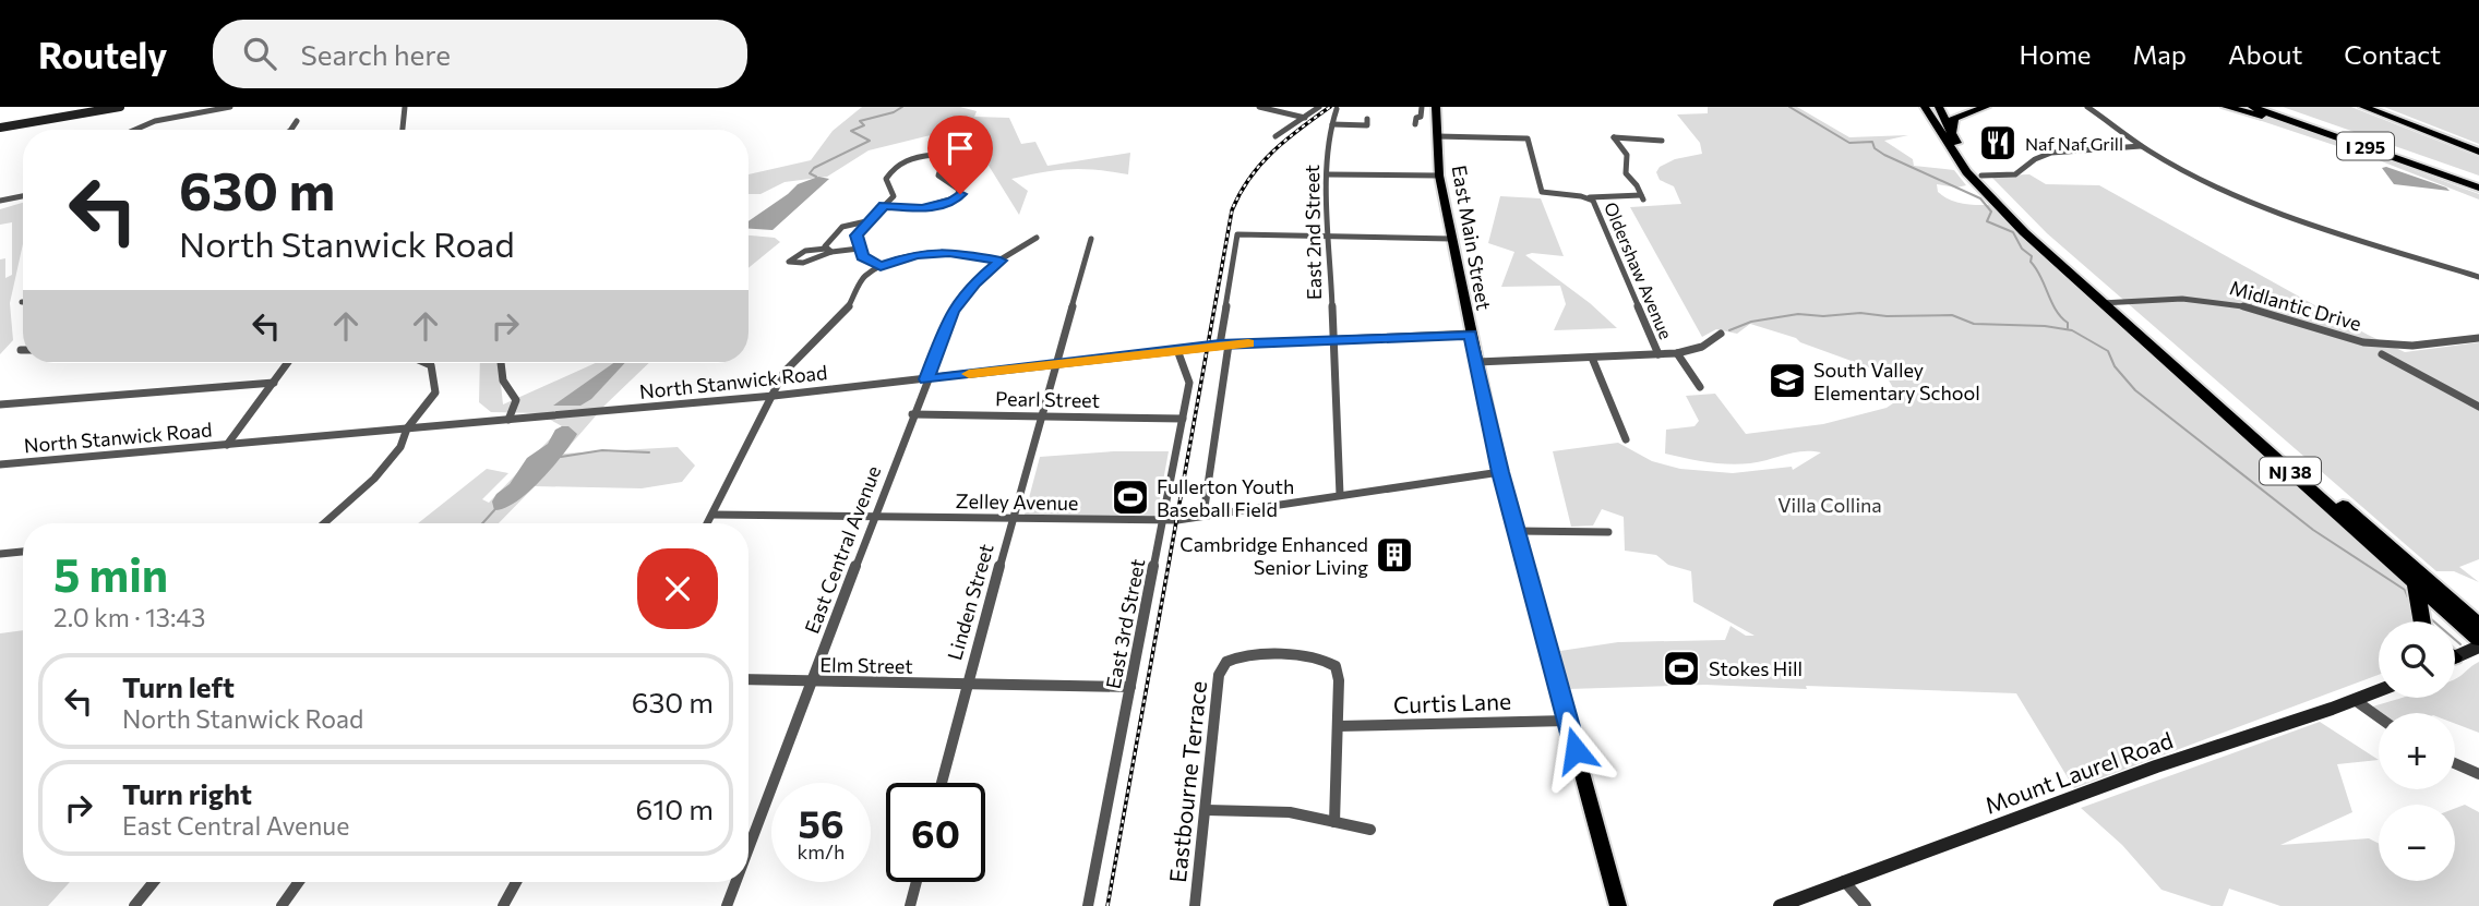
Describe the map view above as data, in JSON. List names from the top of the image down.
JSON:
{
  "streets": {
    "highway": ["I 295", "NJ 38"],
    "main road": ["East Main Street", "Mount Laurel Road"],
    "street": [
      "East 2nd Street",
      "Oldershaw Avenue",
      "Midlantic Drive",
      "North Stanwick Road",
      "Pearl Street",
      "Zelley Avenue",
      "East Central Avenue",
      "Linden Street",
      "East 3rd Street",
      "Elm Street",
      "Curtis Lane",
      "Eastbourne Terrace"
    ]
  },
  "crossings": [
    ["East 2nd Street", "North Stanwick Road"],
    ["East 2nd Street", "Zelley Avenue"],
    ["East Main Street", "North Stanwick Road"],
    ["East Main Street", "Zelley Avenue"],
    ["East Main Street", "Curtis Lane"],
    ["Midlantic Drive", "NJ 38"],
    ["North Stanwick Road", "East Central Avenue"],
    ["North Stanwick Road", "Linden Street"],
    ["North Stanwick Road", "East 3rd Street"],
    ["Pearl Street", "East Central Avenue"],
    ["Pearl Street", "Linden Street"],
    ["Pearl Street", "East 3rd Street"],
    ["Zelley Avenue", "East Central Avenue"],
    ["Zelley Avenue", "Linden Street"],
    ["Zelley Avenue", "East 3rd Street"],
    ["East Central Avenue", "Elm Street"],
    ["Linden Street", "Elm Street"],
    ["East 3rd Street", "Elm Street"],
    ["Curtis Lane", "Eastbourne Terrace"]
  ],
  "parks": ["Villa Collina"],
  "places": {
    "restaurant": ["Naf Naf Grill"],
    "school or university": ["South Valley Elementary School"],
    "sports": ["Fullerton Youth Baseball Field", "Stokes Hill"],
    "building": ["Cambridge Enhanced Senior Living"]
  },
  "page": {
    "header": "Routely",
    "search": "Search here",
    "nav": [
      "Home",
      "Map",
      "About",
      "Contact"
    ],
    "turn": ["630 m", "North Stanwick Road"],
    "heading": ["5 min", "2.0 km · 13:43"],
    "map_buttons": ["+", "−"],
    "list": [
      {
        "name": "Turn left",
        "note": "North Stanwick Road",
        "value": "630 m"
      },
      {
        "name": "Turn right",
        "note": "East Central Avenue",
        "value": "610 m"
      }
    ],
    "speed": "56 km/h",
    "limit": "60"
  }
}
